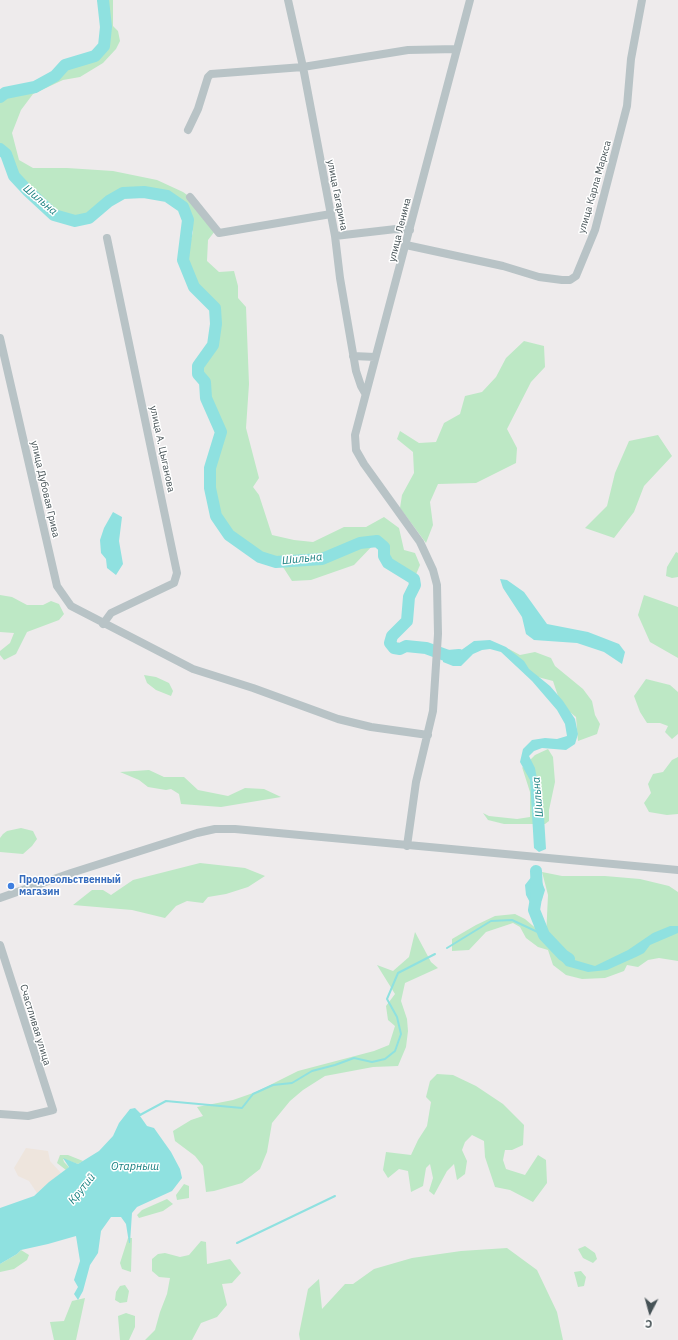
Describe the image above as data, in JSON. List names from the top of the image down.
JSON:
{
  "streets": {
    "street": [
      "улица Карла Маркса",
      "улица Гагарина",
      "улица Ленина",
      "улица А. Цыганова",
      "улица Дубовая Грива",
      "Счастливая улица"
    ]
  },
  "crossings": [
    ["улица Карла Маркса", "улица Ленина"],
    ["улица Гагарина", "улица Ленина"],
    ["улица Ленина", "улица Дубовая Грива"],
    ["улица А. Цыганова", "улица Дубовая Грива"]
  ],
  "water": ["Шильна", "Отарныш", "Крутий"],
  "places": ["Продовольственный магазин"],
  "north": "bottom"
}
